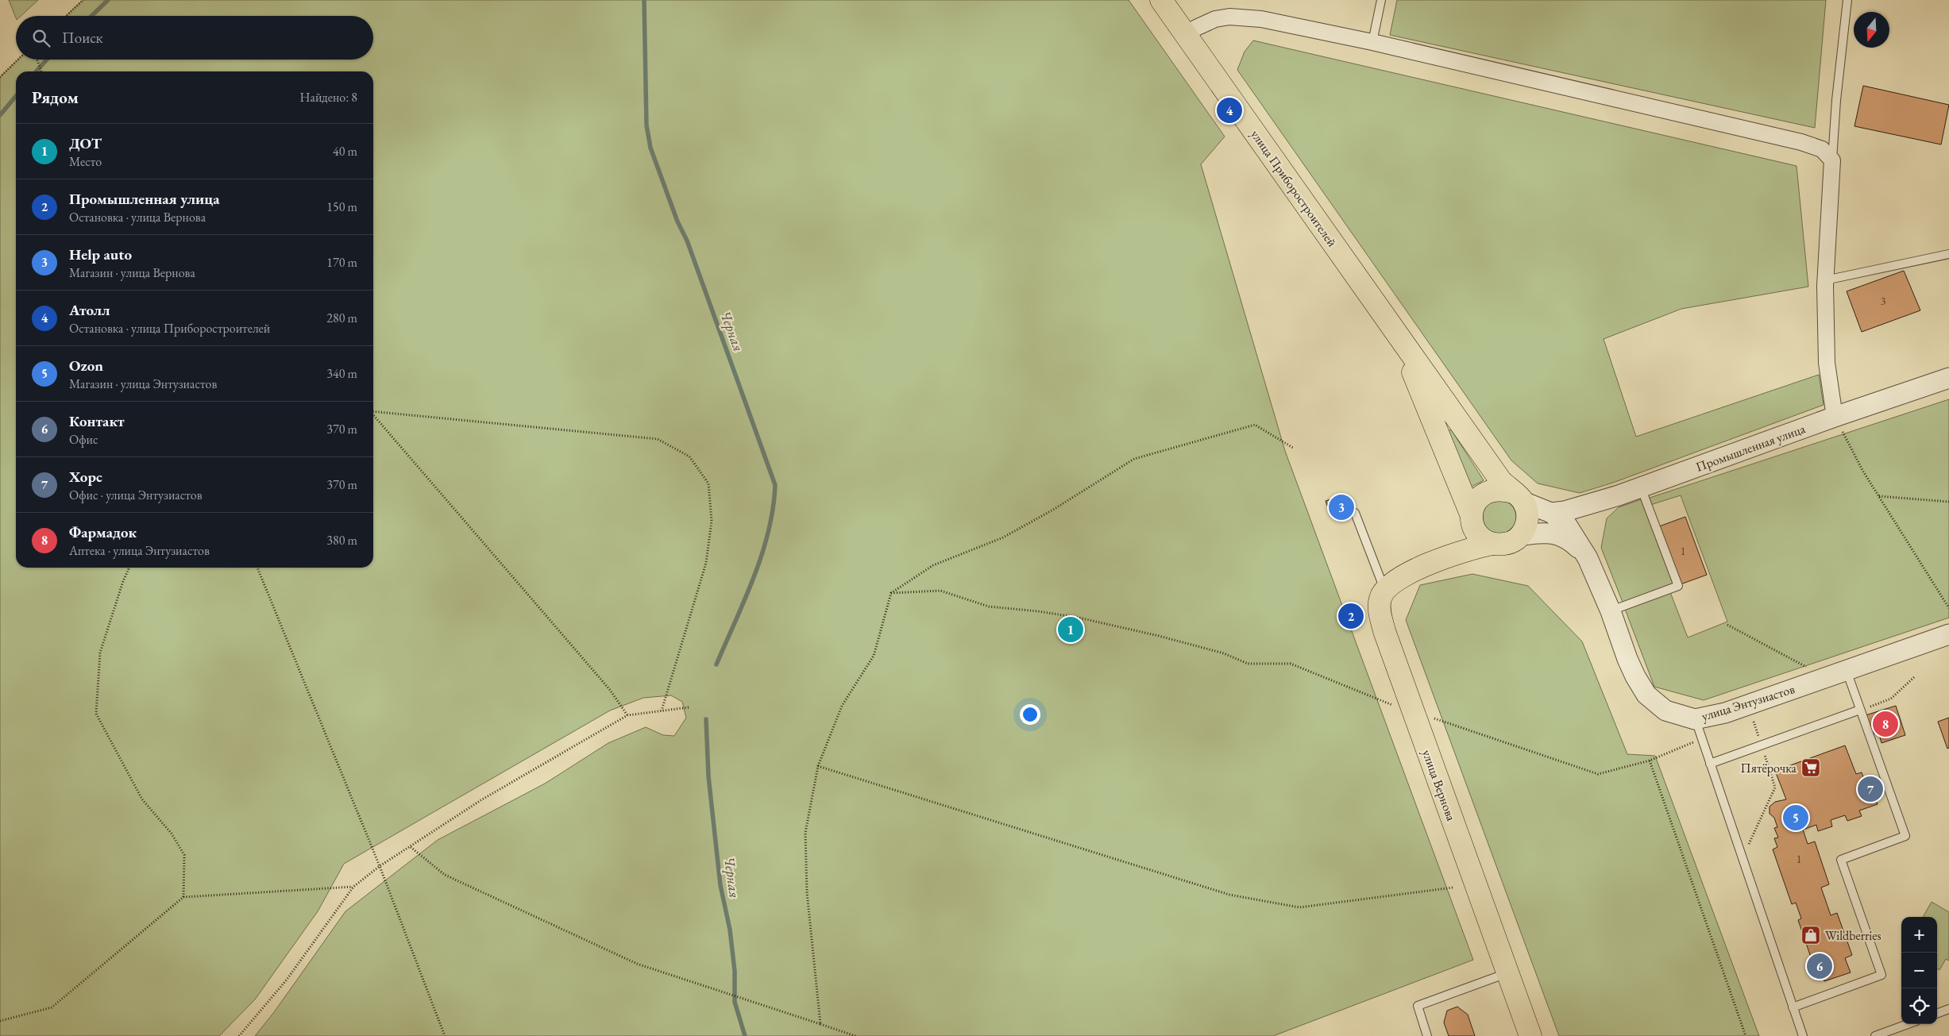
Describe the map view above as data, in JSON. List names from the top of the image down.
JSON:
{
  "streets": {
    "main road": ["улица Приборостроителей", "улица Вернова"],
    "street": ["Промышленная улица", "улица Энтузиастов"]
  },
  "crossings": [
    ["улица Приборостроителей", "улица Энтузиастов"],
    ["Промышленная улица", "улица Энтузиастов"]
  ],
  "water": ["Черная"],
  "places": {
    "supermarket": ["Пятёрочка"],
    "shop": ["Wildberries"]
  },
  "house_numbers": ["3", "1", "1"],
  "north": "bottom",
  "page": {
    "search": "Поиск",
    "heading": ["Рядом", "Найдено: 8"],
    "pins": [
      "4",
      "3",
      "2",
      "1",
      "8",
      "7",
      "5",
      "6"
    ],
    "list": [
      {
        "mark": "1",
        "name": "ДОТ",
        "note": "Место",
        "value": "40 m"
      },
      {
        "mark": "2",
        "name": "Промышленная улица",
        "note": "Остановка · улица Вернова",
        "value": "150 m"
      },
      {
        "mark": "3",
        "name": "Help auto",
        "note": "Магазин · улица Вернова",
        "value": "170 m"
      },
      {
        "mark": "4",
        "name": "Атолл",
        "note": "Остановка · улица Приборостроителей",
        "value": "280 m"
      },
      {
        "mark": "5",
        "name": "Ozon",
        "note": "Магазин · улица Энтузиастов",
        "value": "340 m"
      },
      {
        "mark": "6",
        "name": "Контакт",
        "note": "Офис",
        "value": "370 m"
      },
      {
        "mark": "7",
        "name": "Хорс",
        "note": "Офис · улица Энтузиастов",
        "value": "370 m"
      },
      {
        "mark": "8",
        "name": "Фармадок",
        "note": "Аптека · улица Энтузиастов",
        "value": "380 m"
      }
    ],
    "map_buttons": ["+", "−"]
  }
}
